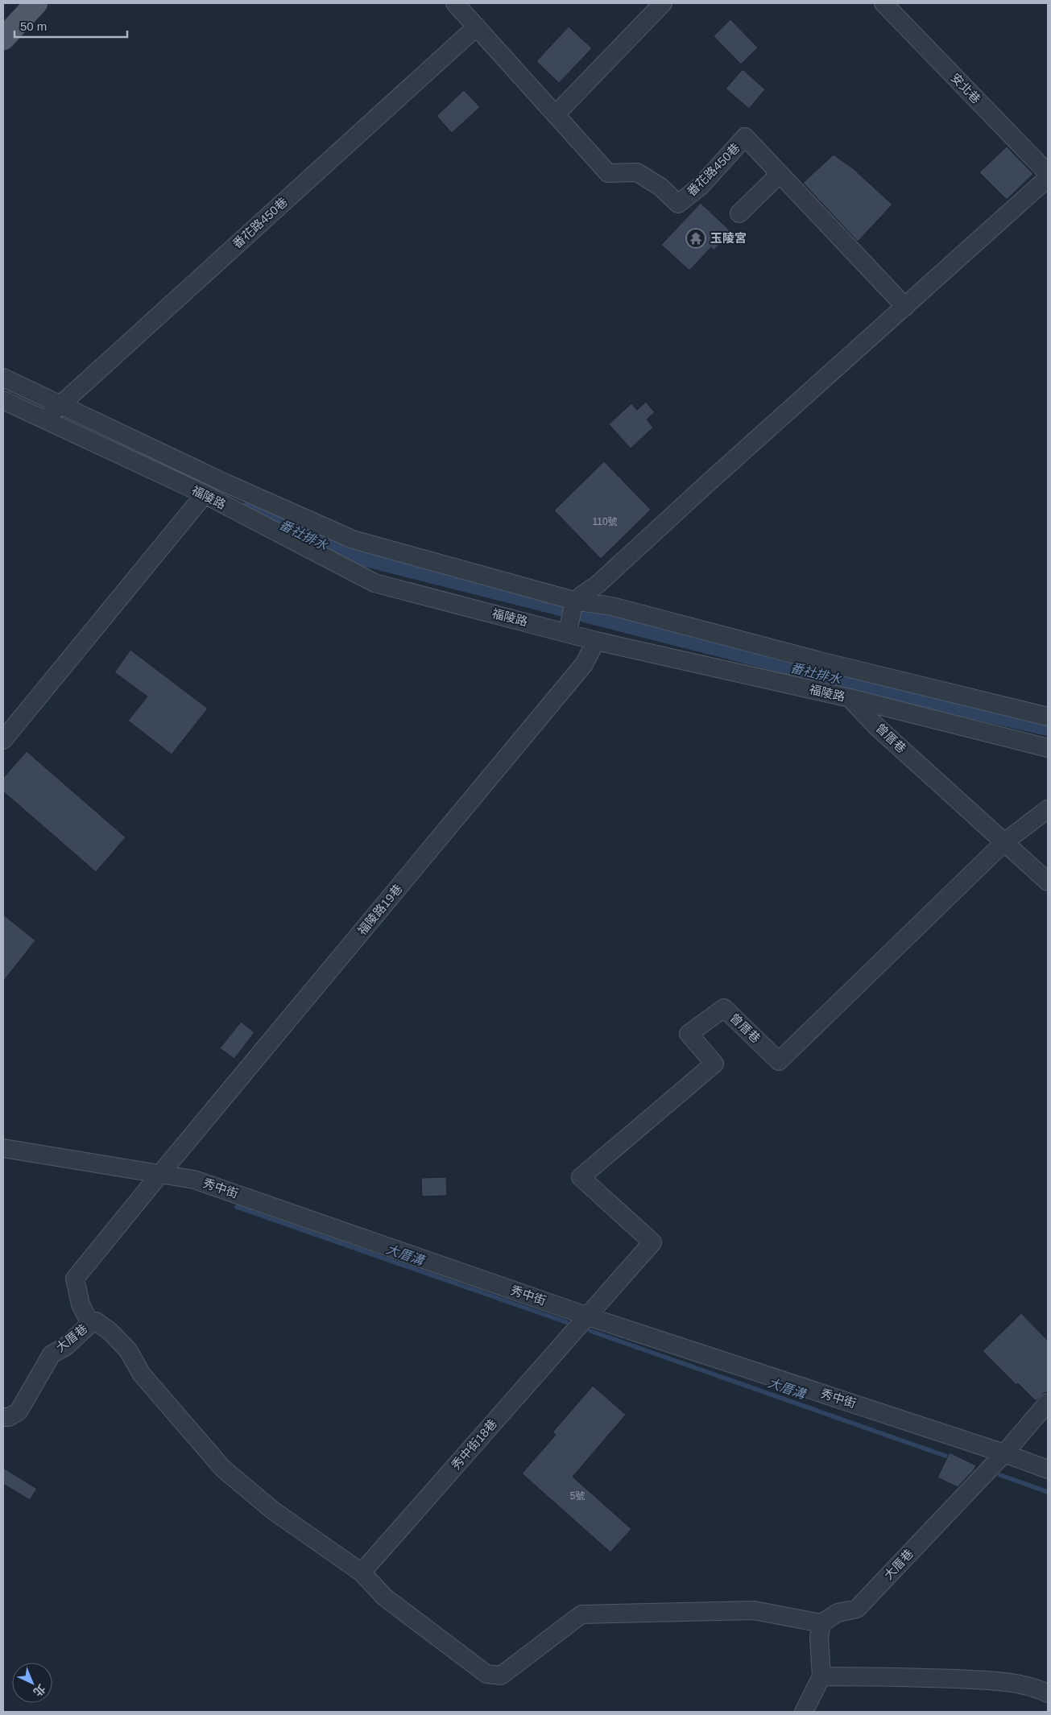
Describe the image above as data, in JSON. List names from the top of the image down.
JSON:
{
  "streets": {
    "street": [
      "安北巷",
      "番花路450巷",
      "福陵路",
      "曾厝巷",
      "福陵路19巷",
      "秀中街",
      "大厝巷",
      "秀中街18巷"
    ]
  },
  "crossings": [
    ["番花路450巷", "福陵路"],
    ["福陵路", "曾厝巷"],
    ["福陵路", "福陵路19巷"],
    ["曾厝巷", "秀中街"],
    ["曾厝巷", "秀中街18巷"],
    ["福陵路19巷", "秀中街"],
    ["福陵路19巷", "大厝巷"],
    ["秀中街", "大厝巷"],
    ["秀中街", "秀中街18巷"]
  ],
  "water": ["番社排水", "大厝溝"],
  "places": {
    "temple": ["玉陵宮"]
  },
  "house_numbers": ["110號", "5號"],
  "scale_bar": "50 m",
  "north": "bottom right"
}
